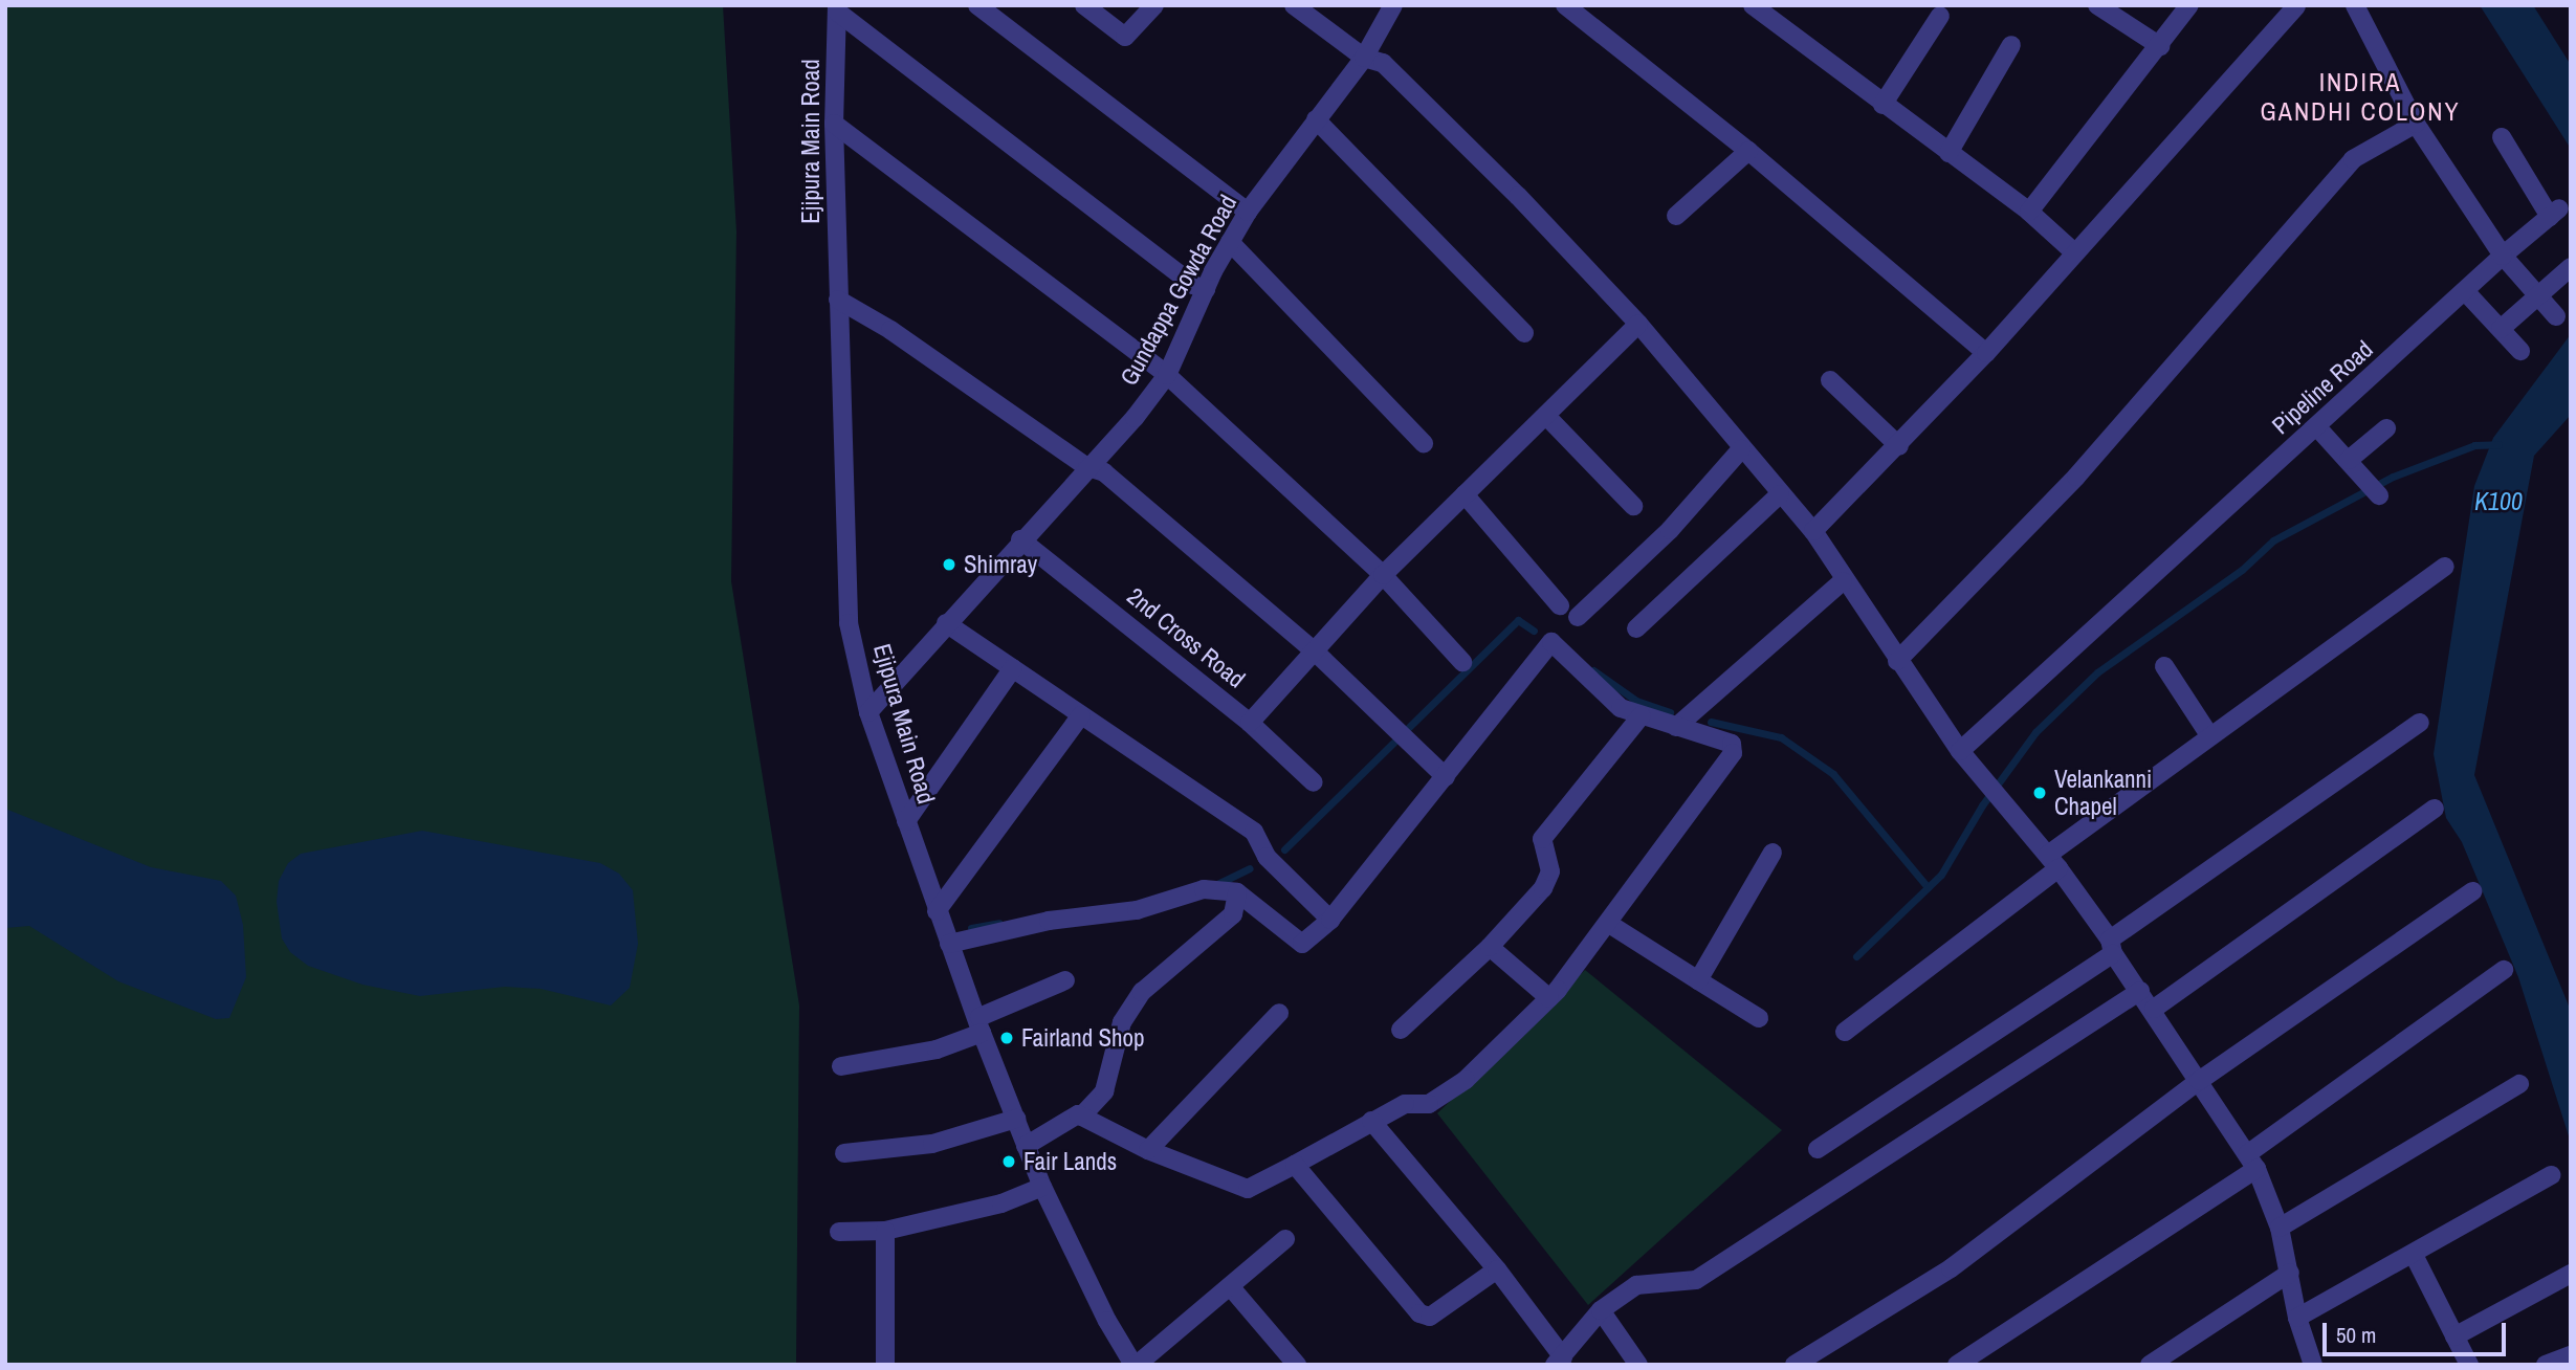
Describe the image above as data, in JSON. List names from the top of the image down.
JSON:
{
  "streets": {
    "street": [
      "Ejipura Main Road",
      "Gundappa Gowda Road",
      "Pipeline Road",
      "2nd Cross Road"
    ]
  },
  "crossings": [
    ["Ejipura Main Road", "Gundappa Gowda Road"],
    ["Gundappa Gowda Road", "2nd Cross Road"]
  ],
  "districts": ["INDIRA GANDHI COLONY"],
  "water": ["K100"],
  "places": [
    "Shimray",
    "Velankanni Chapel",
    "Fairland Shop",
    "Fair Lands"
  ],
  "scale_bar": "50 m"
}
